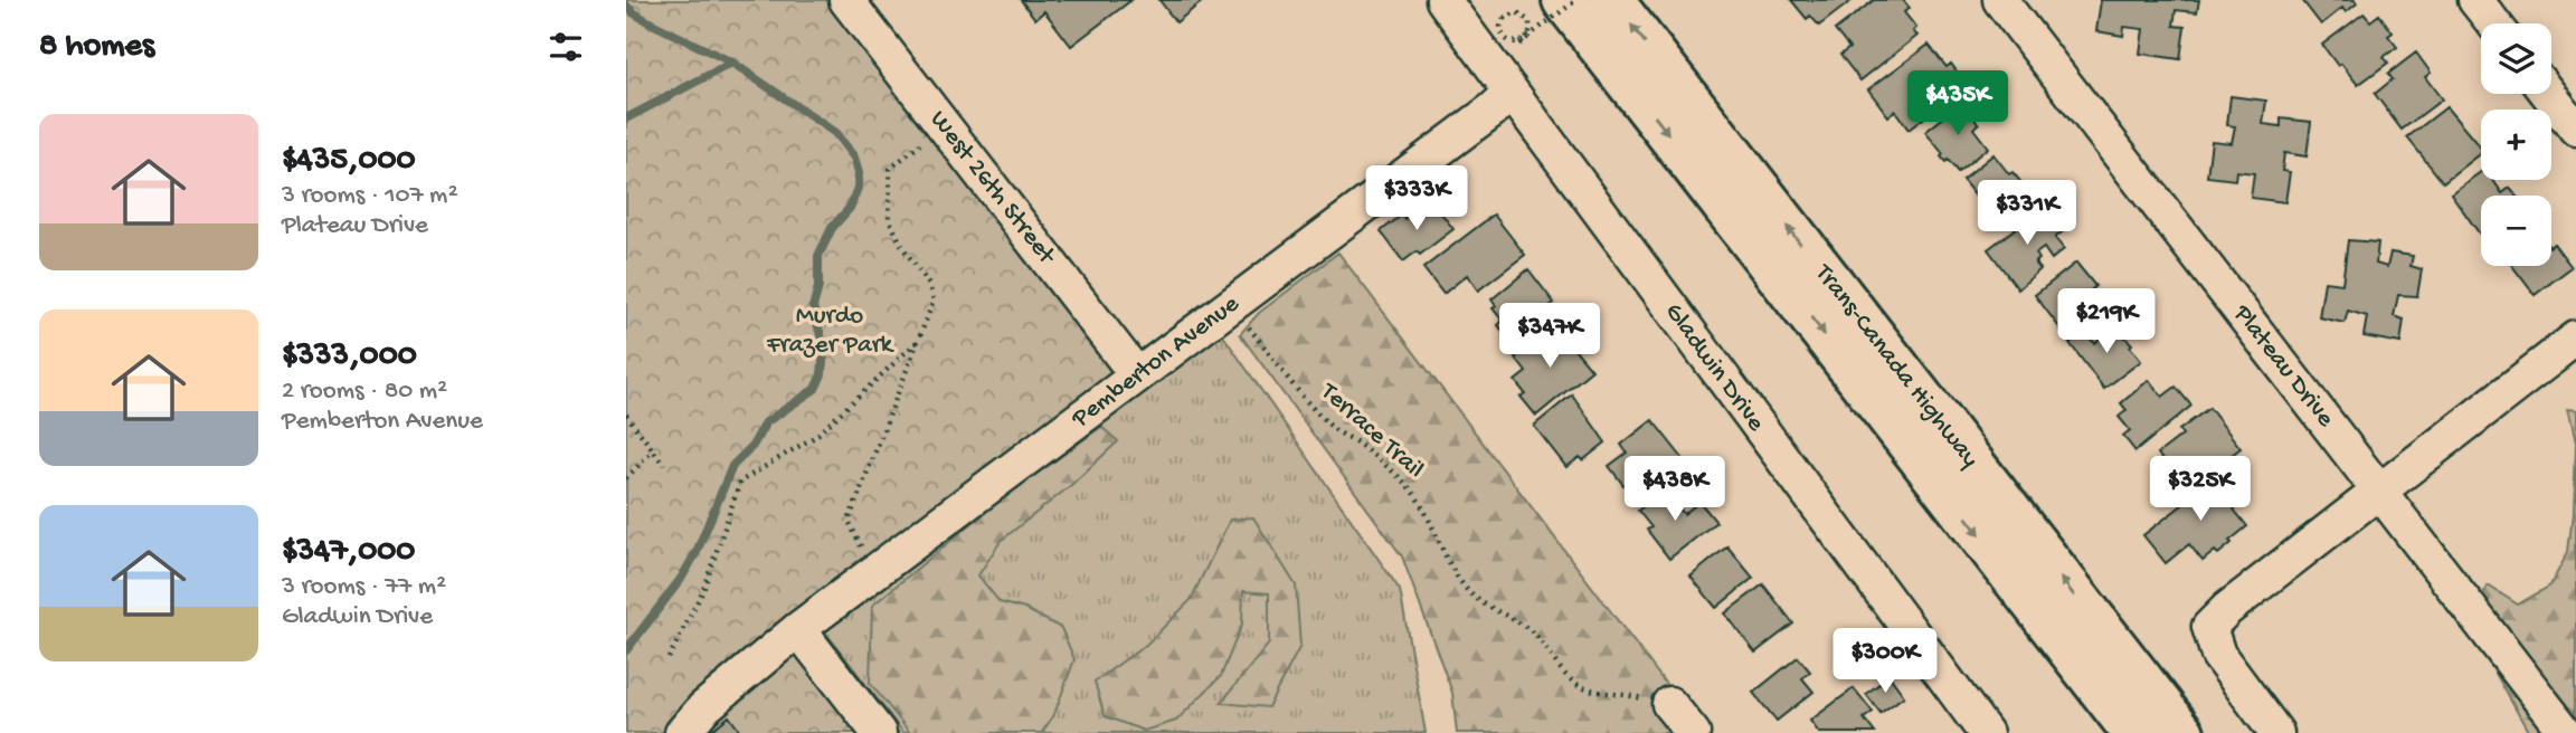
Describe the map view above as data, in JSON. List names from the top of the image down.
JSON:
{
  "streets": {
    "highway": ["Trans-Canada Highway"],
    "street": [
      "West 26th Street",
      "Pemberton Avenue",
      "Plateau Drive",
      "Gladwin Drive"
    ],
    "path": ["Terrace Trail"]
  },
  "crossings": [
    ["West 26th Street", "Pemberton Avenue"],
    ["Pemberton Avenue", "Gladwin Drive"],
    ["Pemberton Avenue", "Terrace Trail"]
  ],
  "parks": ["Murdo Frazer Park"],
  "page": {
    "heading": "8 homes",
    "map_buttons": ["+", "−"],
    "price": [
      "$435K",
      "$333K",
      "$331K",
      "$219K",
      "$347K",
      "$438K",
      "$325K",
      "$300K"
    ],
    "list": [
      {
        "name": "$435,000",
        "note": "3 rooms · 107 m² · Plateau Drive"
      },
      {
        "name": "$333,000",
        "note": "2 rooms · 80 m² · Pemberton Avenue"
      },
      {
        "name": "$347,000",
        "note": "3 rooms · 77 m² · Gladwin Drive"
      }
    ]
  }
}
